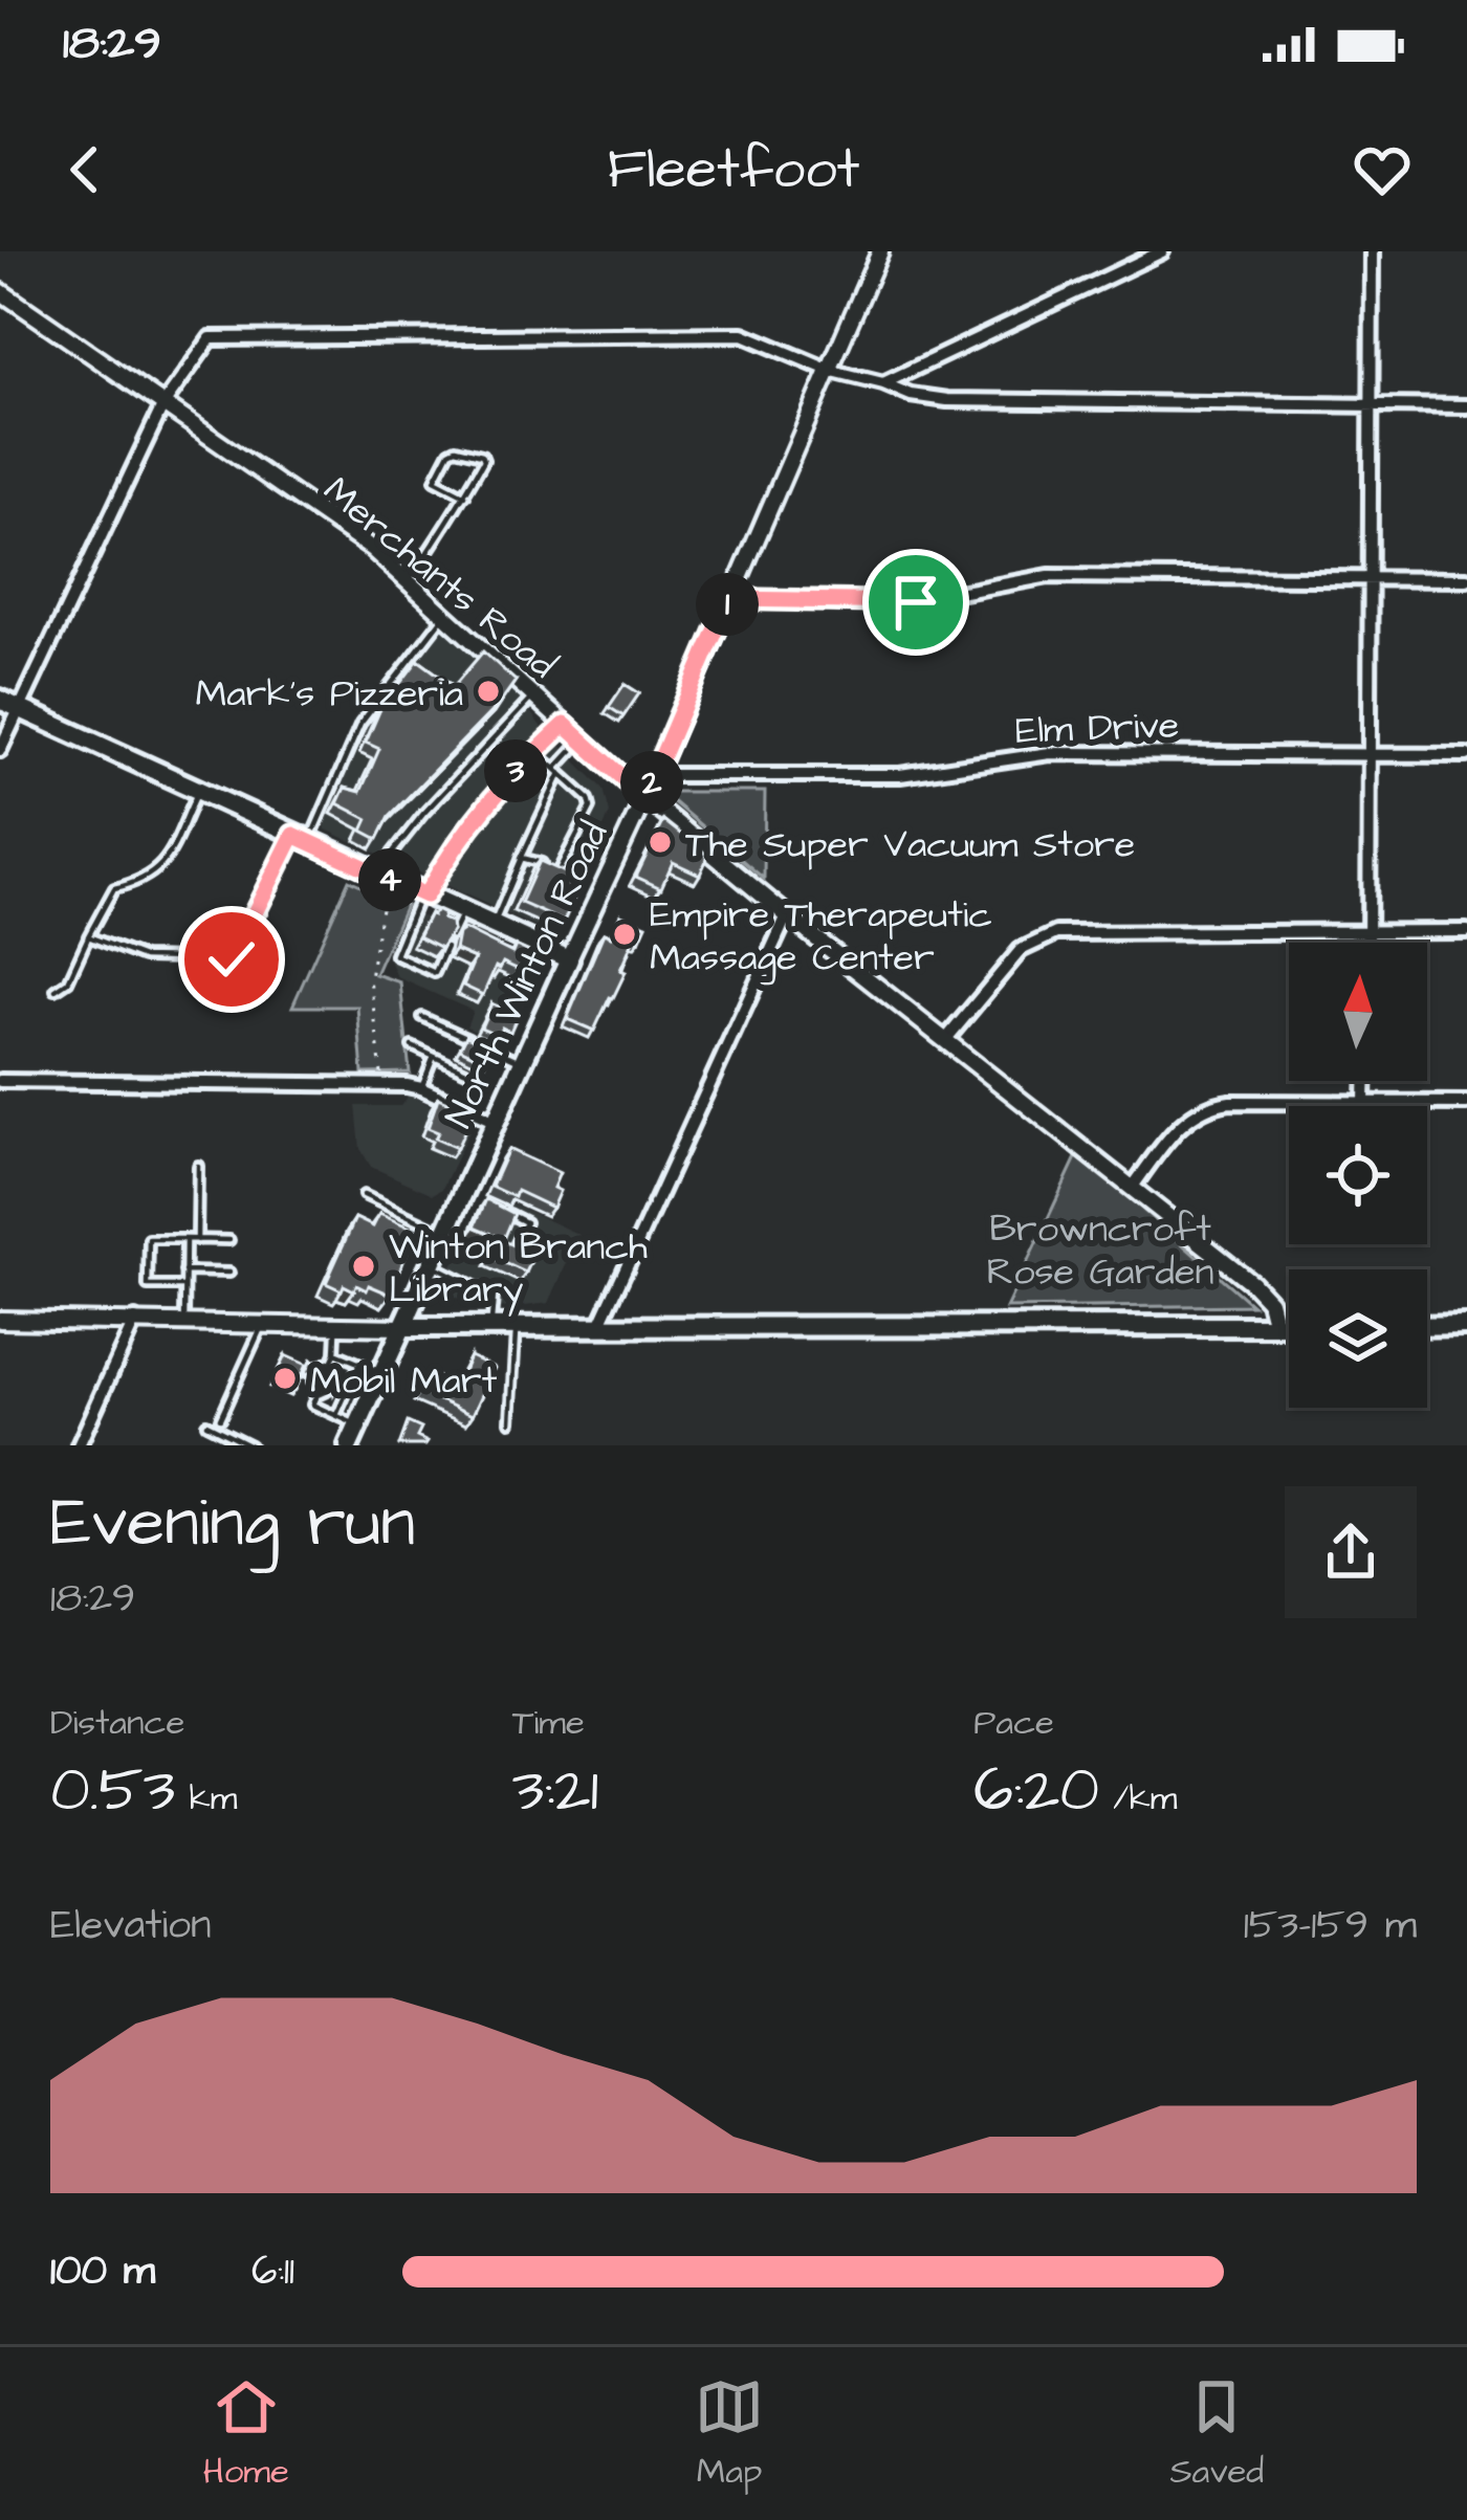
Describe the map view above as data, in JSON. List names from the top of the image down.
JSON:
{
  "streets": {
    "main road": ["North Winton Road"],
    "street": ["Merchants Road", "Elm Drive"]
  },
  "crossings": [
    ["Merchants Road", "North Winton Road"],
    ["Elm Drive", "North Winton Road"]
  ],
  "parks": ["Browncroft Rose Garden"],
  "places": [
    "Mark's Pizzeria",
    "The Super Vacuum Store",
    "Empire Therapeutic Massage Center",
    "Winton Branch Library",
    "Mobil Mart"
  ],
  "north": "top",
  "page": {
    "status": "18:29",
    "header": "Fleetfoot",
    "pins": [
      "1",
      "3",
      "2",
      "4"
    ],
    "heading": ["Evening run", "18:29"],
    "stats": [
      ["Distance", "0.53 km"],
      ["Time", "3:21"],
      ["Pace", "6:20 /km"]
    ],
    "chart": ["Elevation", "153–159 m"],
    "list": [
      {
        "name": "100 m",
        "note": "6:11"
      }
    ],
    "tabs": ["Home", "Map", "Saved"]
  }
}
